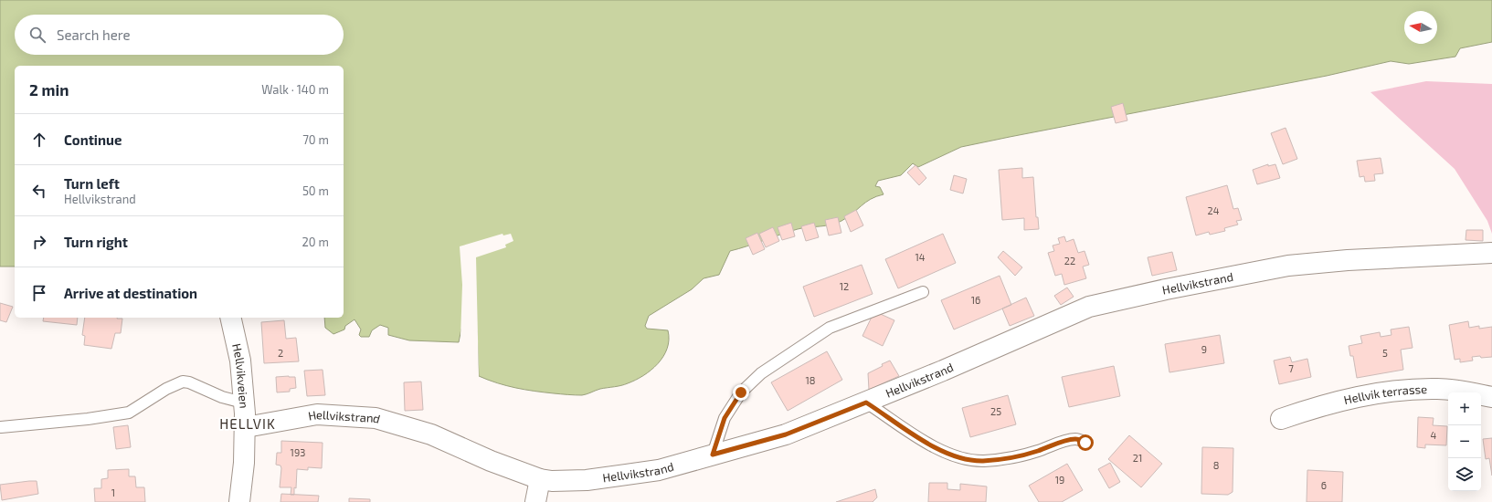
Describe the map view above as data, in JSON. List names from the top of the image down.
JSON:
{
  "streets": {
    "street": ["Hellvikstrand", "Hellvikveien", "Hellvik terrasse"]
  },
  "crossings": [
    ["Hellvikstrand", "Hellvikveien"]
  ],
  "districts": ["HELLVIK"],
  "house_numbers": [
    "24",
    "14",
    "22",
    "12",
    "16",
    "9",
    "2",
    "5",
    "7",
    "18",
    "25",
    "4",
    "193",
    "21",
    "8",
    "19",
    "6",
    "1"
  ],
  "north": "left",
  "page": {
    "search": "Search here",
    "heading": ["2 min", "Walk · 140 m"],
    "list": [
      ["Continue", "70 m"],
      ["Turn left", "Hellvikstrand", "50 m"],
      ["Turn right", "20 m"],
      "Arrive at destination"
    ],
    "map_buttons": ["+", "−"]
  }
}
